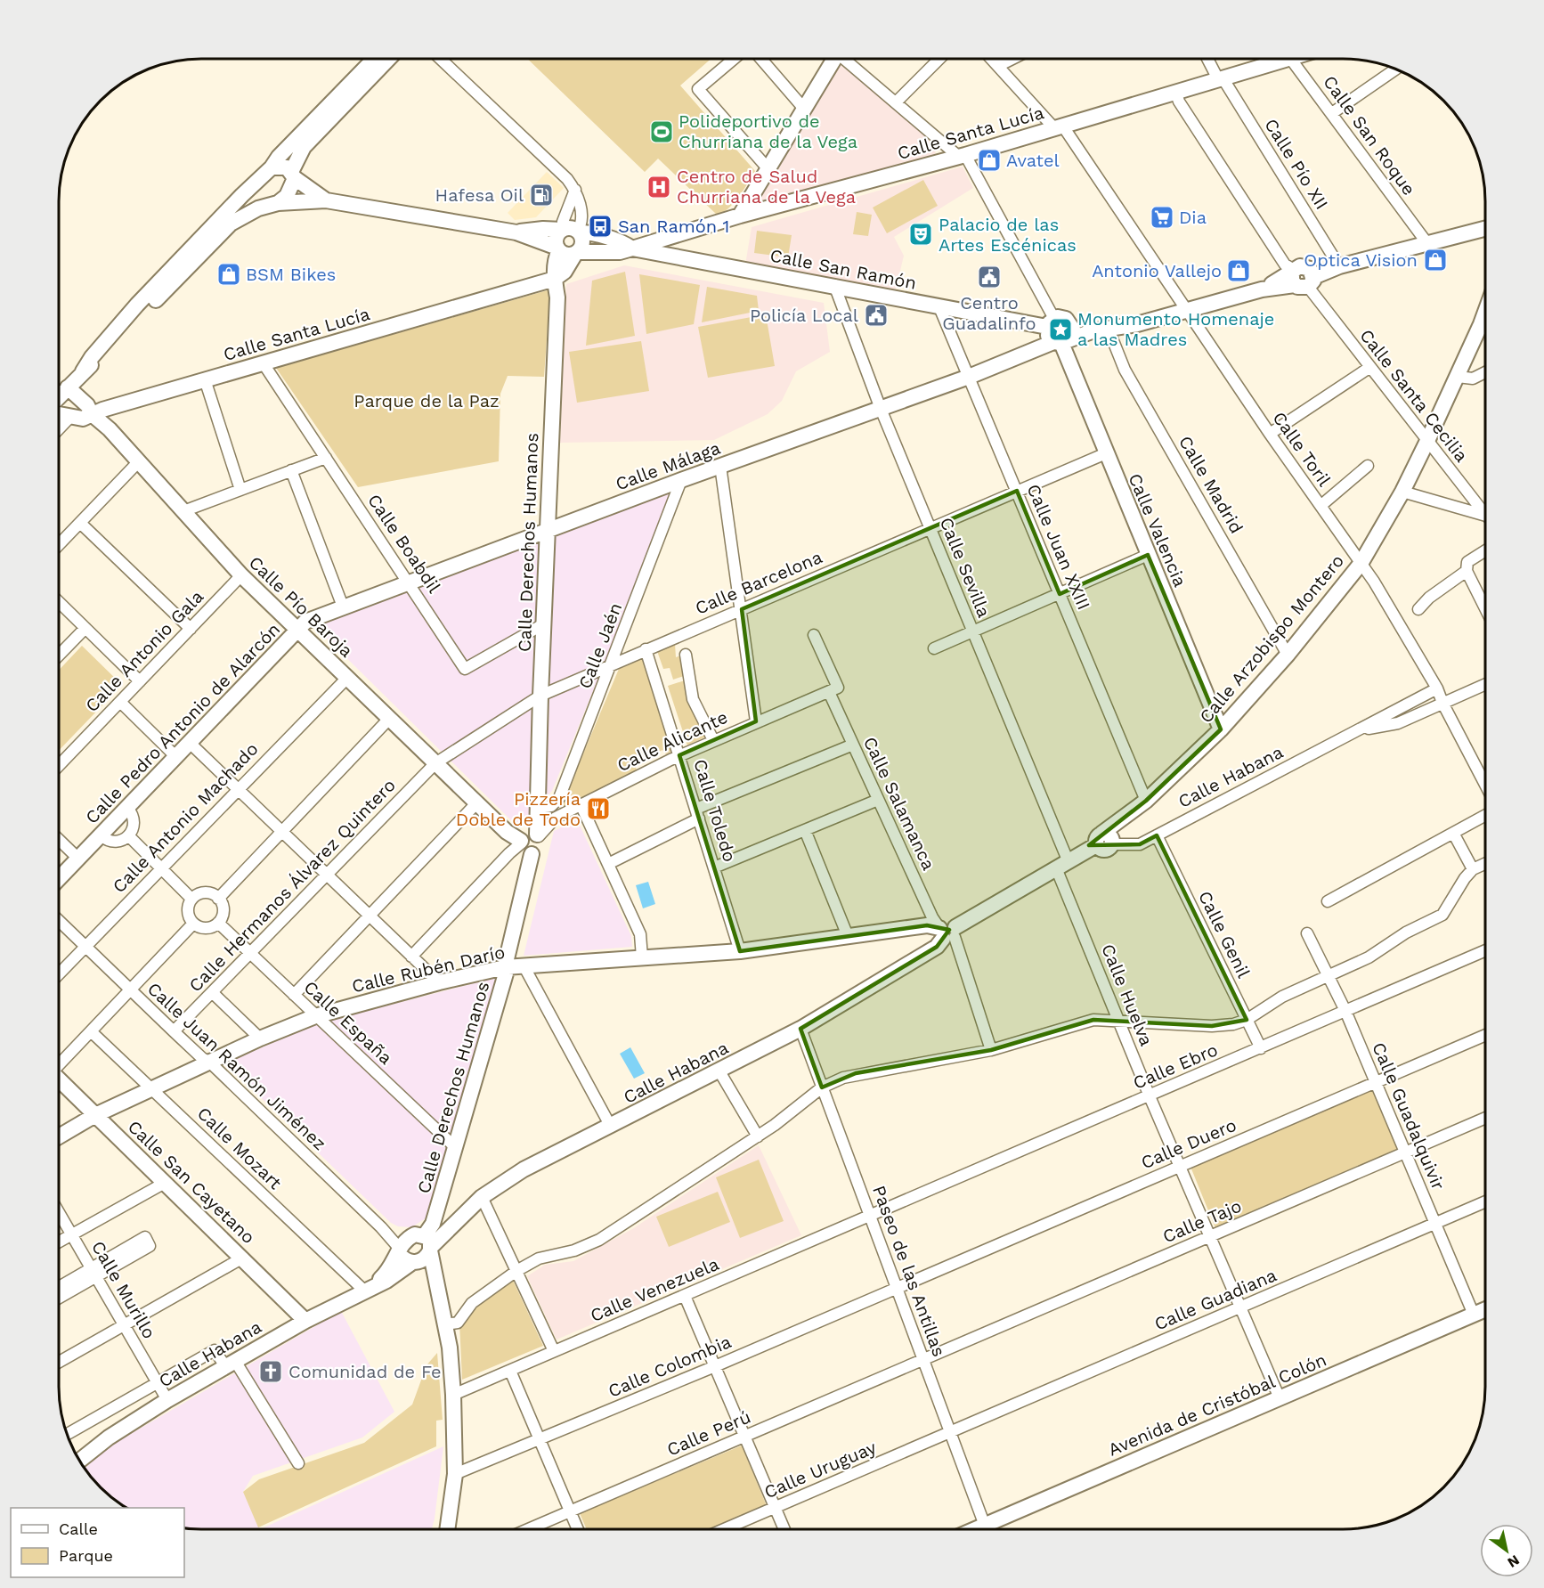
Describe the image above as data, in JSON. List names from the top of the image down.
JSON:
{
  "streets": {
    "street": [
      "Calle Santa Lucía",
      "Calle San Roque",
      "Calle Pío XII",
      "Calle San Ramón",
      "Calle Santa Cecilia",
      "Calle Toril",
      "Calle Málaga",
      "Calle Madrid",
      "Calle Valencia",
      "Calle Derechos Humanos",
      "Calle Boabdil",
      "Calle Juan XXIII",
      "Calle Sevilla",
      "Calle Barcelona",
      "Calle Pío Baroja",
      "Calle Arzobispo Montero",
      "Calle Jaén",
      "Calle Antonio Gala",
      "Calle Pedro Antonio de Alarcón",
      "Calle Alicante",
      "Calle Habana",
      "Calle Salamanca",
      "Calle Toledo",
      "Calle Antonio Machado",
      "Calle Hermanos Álvarez Quintero",
      "Calle Genil",
      "Calle Rubén Darío",
      "Calle Huelva",
      "Calle España",
      "Calle Juan Ramón Jiménez",
      "Calle Ebro",
      "Calle Guadalquivir",
      "Calle Duero",
      "Calle Mozart",
      "Calle San Cayetano",
      "Calle Tajo",
      "Paseo de las Antillas",
      "Calle Murillo",
      "Calle Venezuela",
      "Calle Guadiana",
      "Calle Colombia",
      "Avenida de Cristóbal Colón",
      "Calle Perú",
      "Calle Uruguay"
    ]
  },
  "crossings": [
    ["Calle Santa Lucía", "Calle Pío XII"],
    ["Calle Santa Lucía", "Calle San Ramón"],
    ["Calle Santa Lucía", "Calle Santa Cecilia"],
    ["Calle Santa Lucía", "Calle Toril"],
    ["Calle Santa Lucía", "Calle Derechos Humanos"],
    ["Calle Santa Lucía", "Calle Boabdil"],
    ["Calle Santa Lucía", "Calle Pío Baroja"],
    ["Calle San Ramón", "Calle Málaga"],
    ["Calle San Ramón", "Calle Valencia"],
    ["Calle San Ramón", "Calle Derechos Humanos"],
    ["Calle San Ramón", "Calle Juan XXIII"],
    ["Calle San Ramón", "Calle Sevilla"],
    ["Calle Santa Cecilia", "Calle Arzobispo Montero"],
    ["Calle Toril", "Calle Arzobispo Montero"],
    ["Calle Toril", "Calle Habana"],
    ["Calle Málaga", "Calle Valencia"],
    ["Calle Málaga", "Calle Derechos Humanos"],
    ["Calle Málaga", "Calle Boabdil"],
    ["Calle Málaga", "Calle Juan XXIII"],
    ["Calle Málaga", "Calle Sevilla"],
    ["Calle Málaga", "Calle Pío Baroja"],
    ["Calle Málaga", "Calle Jaén"],
    ["Calle Málaga", "Calle Pedro Antonio de Alarcón"],
    ["Calle Madrid", "Calle Arzobispo Montero"],
    ["Calle Valencia", "Calle Barcelona"],
    ["Calle Valencia", "Calle Arzobispo Montero"],
    ["Calle Derechos Humanos", "Calle Boabdil"],
    ["Calle Derechos Humanos", "Calle Barcelona"],
    ["Calle Derechos Humanos", "Calle Pío Baroja"],
    ["Calle Derechos Humanos", "Calle Jaén"],
    ["Calle Derechos Humanos", "Calle Alicante"],
    ["Calle Derechos Humanos", "Calle Habana"],
    ["Calle Derechos Humanos", "Calle Rubén Darío"],
    ["Calle Derechos Humanos", "Calle España"],
    ["Calle Derechos Humanos", "Calle Juan Ramón Jiménez"],
    ["Calle Juan XXIII", "Calle Barcelona"],
    ["Calle Juan XXIII", "Calle Arzobispo Montero"],
    ["Calle Sevilla", "Calle Barcelona"],
    ["Calle Sevilla", "Calle Habana"],
    ["Calle Sevilla", "Calle Huelva"],
    ["Calle Barcelona", "Calle Pío Baroja"],
    ["Calle Barcelona", "Calle Jaén"],
    ["Calle Barcelona", "Calle Toledo"],
    ["Calle Barcelona", "Calle Hermanos Álvarez Quintero"],
    ["Calle Pío Baroja", "Calle Antonio Gala"],
    ["Calle Pío Baroja", "Calle Pedro Antonio de Alarcón"],
    ["Calle Pío Baroja", "Calle Alicante"],
    ["Calle Pío Baroja", "Calle Antonio Machado"],
    ["Calle Pío Baroja", "Calle Hermanos Álvarez Quintero"],
    ["Calle Arzobispo Montero", "Calle Habana"],
    ["Calle Alicante", "Calle Salamanca"],
    ["Calle Alicante", "Calle Toledo"],
    ["Calle Habana", "Calle Salamanca"],
    ["Calle Habana", "Calle Genil"],
    ["Calle Habana", "Calle Rubén Darío"],
    ["Calle Habana", "Calle Huelva"],
    ["Calle Habana", "Calle Juan Ramón Jiménez"],
    ["Calle Habana", "Calle Mozart"],
    ["Calle Habana", "Calle San Cayetano"],
    ["Calle Habana", "Paseo de las Antillas"],
    ["Calle Habana", "Calle Murillo"],
    ["Calle Salamanca", "Calle Rubén Darío"],
    ["Calle Toledo", "Calle Rubén Darío"],
    ["Calle Antonio Machado", "Calle Juan Ramón Jiménez"],
    ["Calle Hermanos Álvarez Quintero", "Calle España"],
    ["Calle Hermanos Álvarez Quintero", "Calle Juan Ramón Jiménez"],
    ["Calle Genil", "Calle Ebro"],
    ["Calle Rubén Darío", "Calle España"],
    ["Calle Rubén Darío", "Calle Juan Ramón Jiménez"],
    ["Calle Rubén Darío", "Calle Mozart"],
    ["Calle Rubén Darío", "Calle San Cayetano"],
    ["Calle Huelva", "Calle Ebro"],
    ["Calle Huelva", "Calle Duero"],
    ["Calle Huelva", "Calle Tajo"],
    ["Calle Huelva", "Calle Guadiana"],
    ["Calle Huelva", "Avenida de Cristóbal Colón"],
    ["Calle Ebro", "Calle Guadalquivir"],
    ["Calle Ebro", "Paseo de las Antillas"],
    ["Calle Ebro", "Calle Venezuela"],
    ["Calle Guadalquivir", "Calle Duero"],
    ["Calle Guadalquivir", "Calle Tajo"],
    ["Calle Guadalquivir", "Calle Guadiana"],
    ["Calle Guadalquivir", "Avenida de Cristóbal Colón"],
    ["Calle Duero", "Paseo de las Antillas"],
    ["Calle Duero", "Calle Colombia"],
    ["Calle Tajo", "Paseo de las Antillas"],
    ["Calle Tajo", "Calle Perú"],
    ["Paseo de las Antillas", "Calle Venezuela"],
    ["Paseo de las Antillas", "Calle Guadiana"],
    ["Paseo de las Antillas", "Calle Colombia"],
    ["Paseo de las Antillas", "Avenida de Cristóbal Colón"],
    ["Paseo de las Antillas", "Calle Perú"],
    ["Paseo de las Antillas", "Calle Uruguay"],
    ["Calle Guadiana", "Calle Uruguay"]
  ],
  "parks": ["Parque de la Paz"],
  "places": {
    "sports": ["Polideportivo de Churriana de la Vega"],
    "shop": [
      "Avatel",
      "Optica Vision",
      "Antonio Vallejo",
      "BSM Bikes"
    ],
    "hospital": ["Centro de Salud Churriana de la Vega"],
    "fuel station": ["Hafesa Oil"],
    "supermarket": ["Dia"],
    "bus stop": ["San Ramón 1"],
    "theatre": ["Palacio de las Artes Escénicas"],
    "public building": ["Centro Guadalinfo", "Policía Local"],
    "place": ["Monumento Homenaje a las Madres"],
    "restaurant": ["Pizzería Doble de Todo"],
    "church": ["Comunidad de Fe"]
  },
  "legend": ["Calle", "Parque"],
  "north": "bottom right"
}
